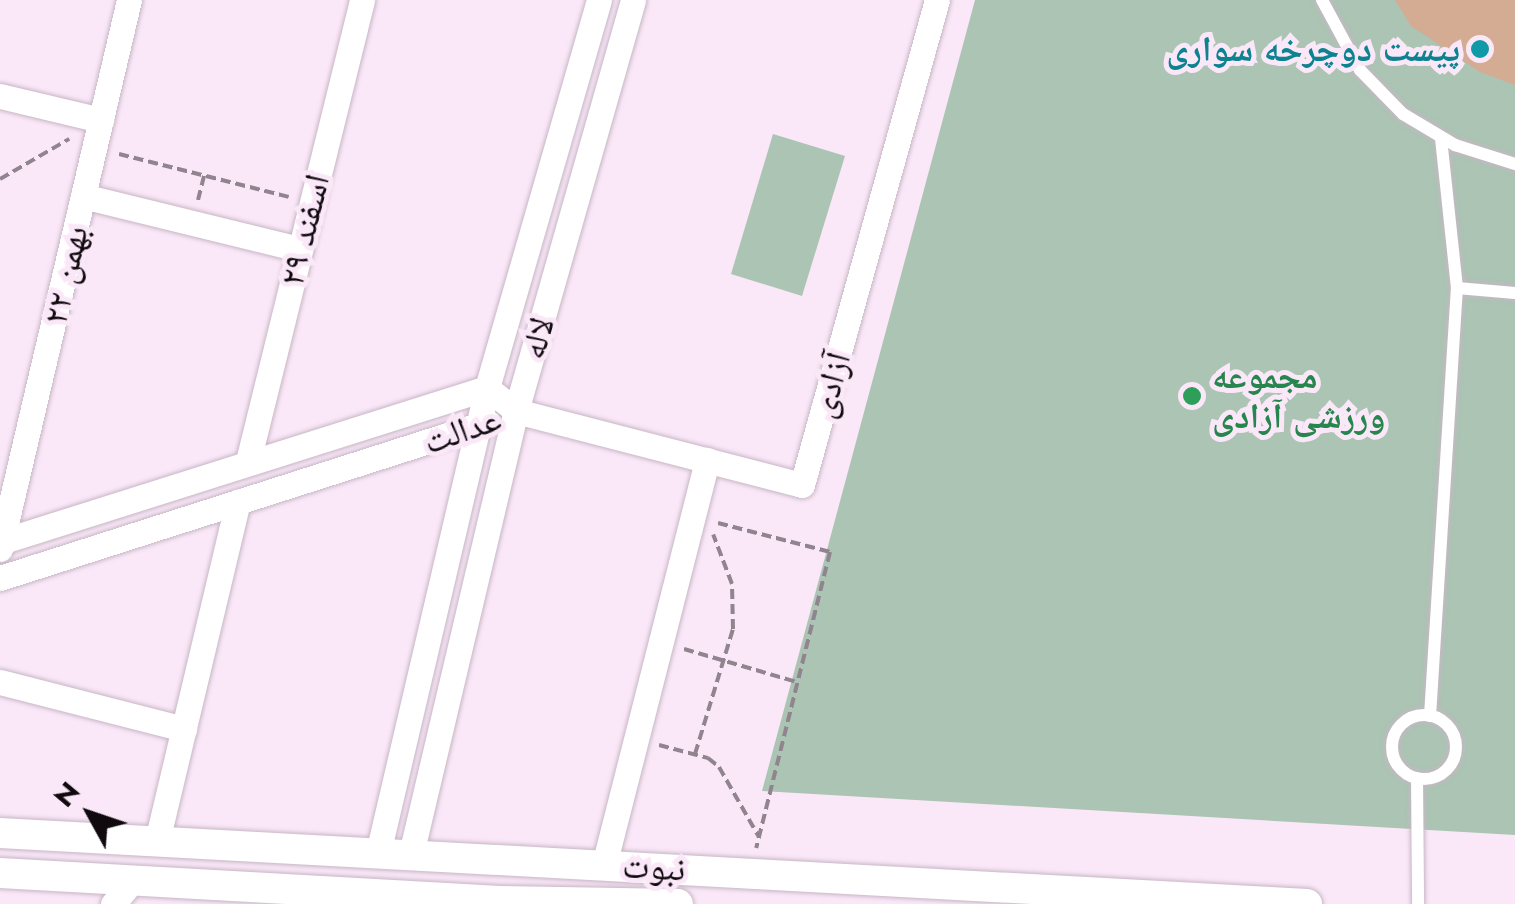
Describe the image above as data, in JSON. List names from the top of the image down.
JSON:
{
  "streets": {
    "street": [
      "۲۹ اسفند",
      "۲۲ بهمن",
      "لاله",
      "آزادی",
      "عدالت",
      "نبوت"
    ]
  },
  "crossings": [
    ["۲۹ اسفند", "عدالت"],
    ["۲۲ بهمن", "عدالت"],
    ["لاله", "آزادی"],
    ["لاله", "عدالت"],
    ["لاله", "نبوت"],
    ["آزادی", "عدالت"]
  ],
  "places": ["پیست دوچرخه سواری", "مجموعه ورزشی آزادی"],
  "north": "top left"
}
